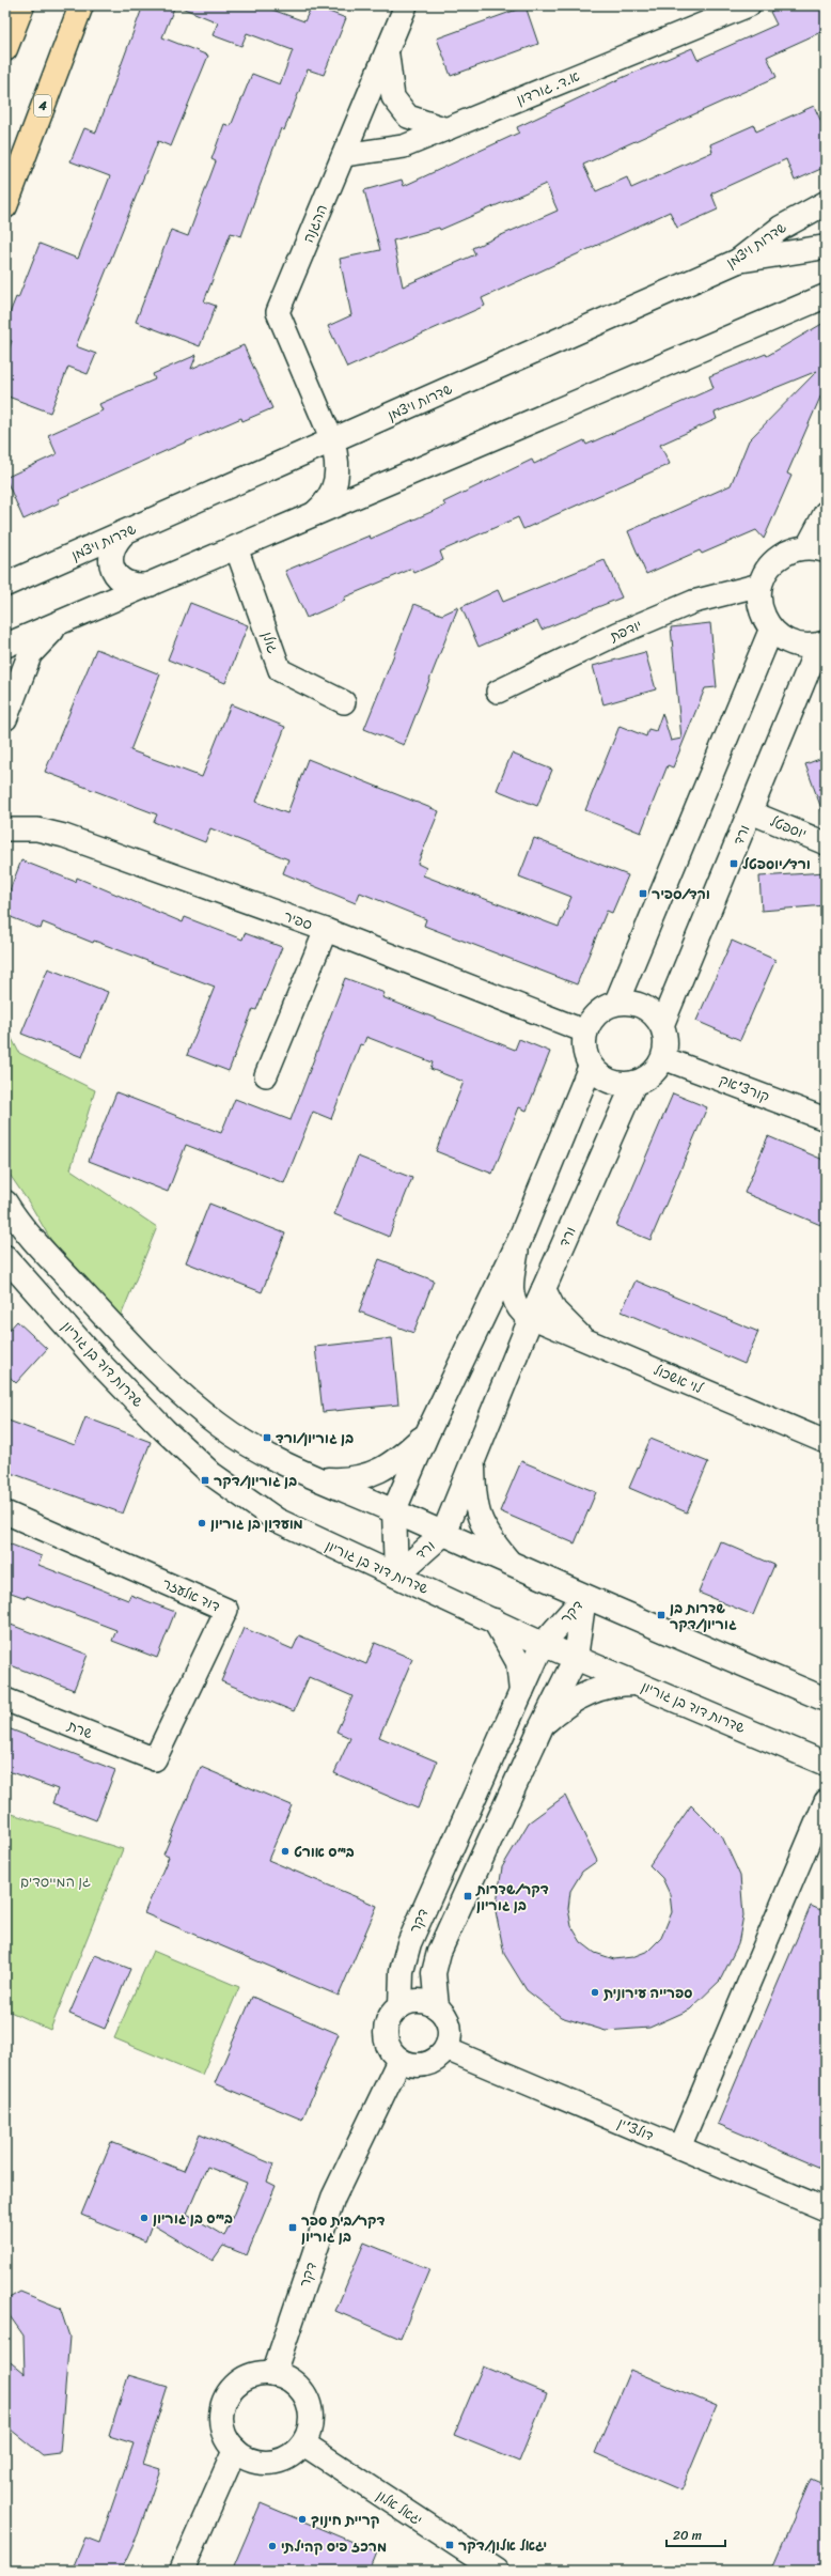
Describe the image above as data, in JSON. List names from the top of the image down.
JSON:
{
  "streets": {
    "highway": ["4"],
    "street": [
      "א.ד. גורדון",
      "ההגנה",
      "שדרות ויצמן",
      "יודפת",
      "גולן",
      "יוספטל",
      "ורד",
      "ספיר",
      "קורצ'אק",
      "שדרות דוד בן גוריון",
      "לוי אשכול",
      "דוד אלעזר",
      "דקר",
      "שרת",
      "דולצ'ין",
      "יגאל אלון"
    ]
  },
  "crossings": [
    ["א.ד. גורדון", "ההגנה"],
    ["ההגנה", "שדרות ויצמן"],
    ["יוספטל", "ורד"],
    ["ורד", "ספיר"],
    ["ורד", "קורצ'אק"],
    ["ורד", "שדרות דוד בן גוריון"],
    ["ורד", "לוי אשכול"],
    ["ספיר", "קורצ'אק"],
    ["שדרות דוד בן גוריון", "דקר"],
    ["דוד אלעזר", "שרת"],
    ["דקר", "דולצ'ין"],
    ["דקר", "יגאל אלון"]
  ],
  "parks": ["גן המייסדים"],
  "places": {
    "transit": [
      "ורד/יוספטל",
      "ורד/ספיר",
      "בן גוריון/ורד",
      "בן גוריון/דקר",
      "שדרות בן גוריון/דקר",
      "דקר/שדרות בן גוריון",
      "דקר/בית ספר בן גוריון",
      "יגאל אלון/דקר"
    ],
    "other": [
      "מועדון בן גוריון",
      "בי\"ס אורט",
      "ספרייה עירונית",
      "בי\"ס בן גוריון",
      "קריית חינוך",
      "מרכז פיס קהילתי"
    ]
  },
  "scale_bar": "20 m"
}
